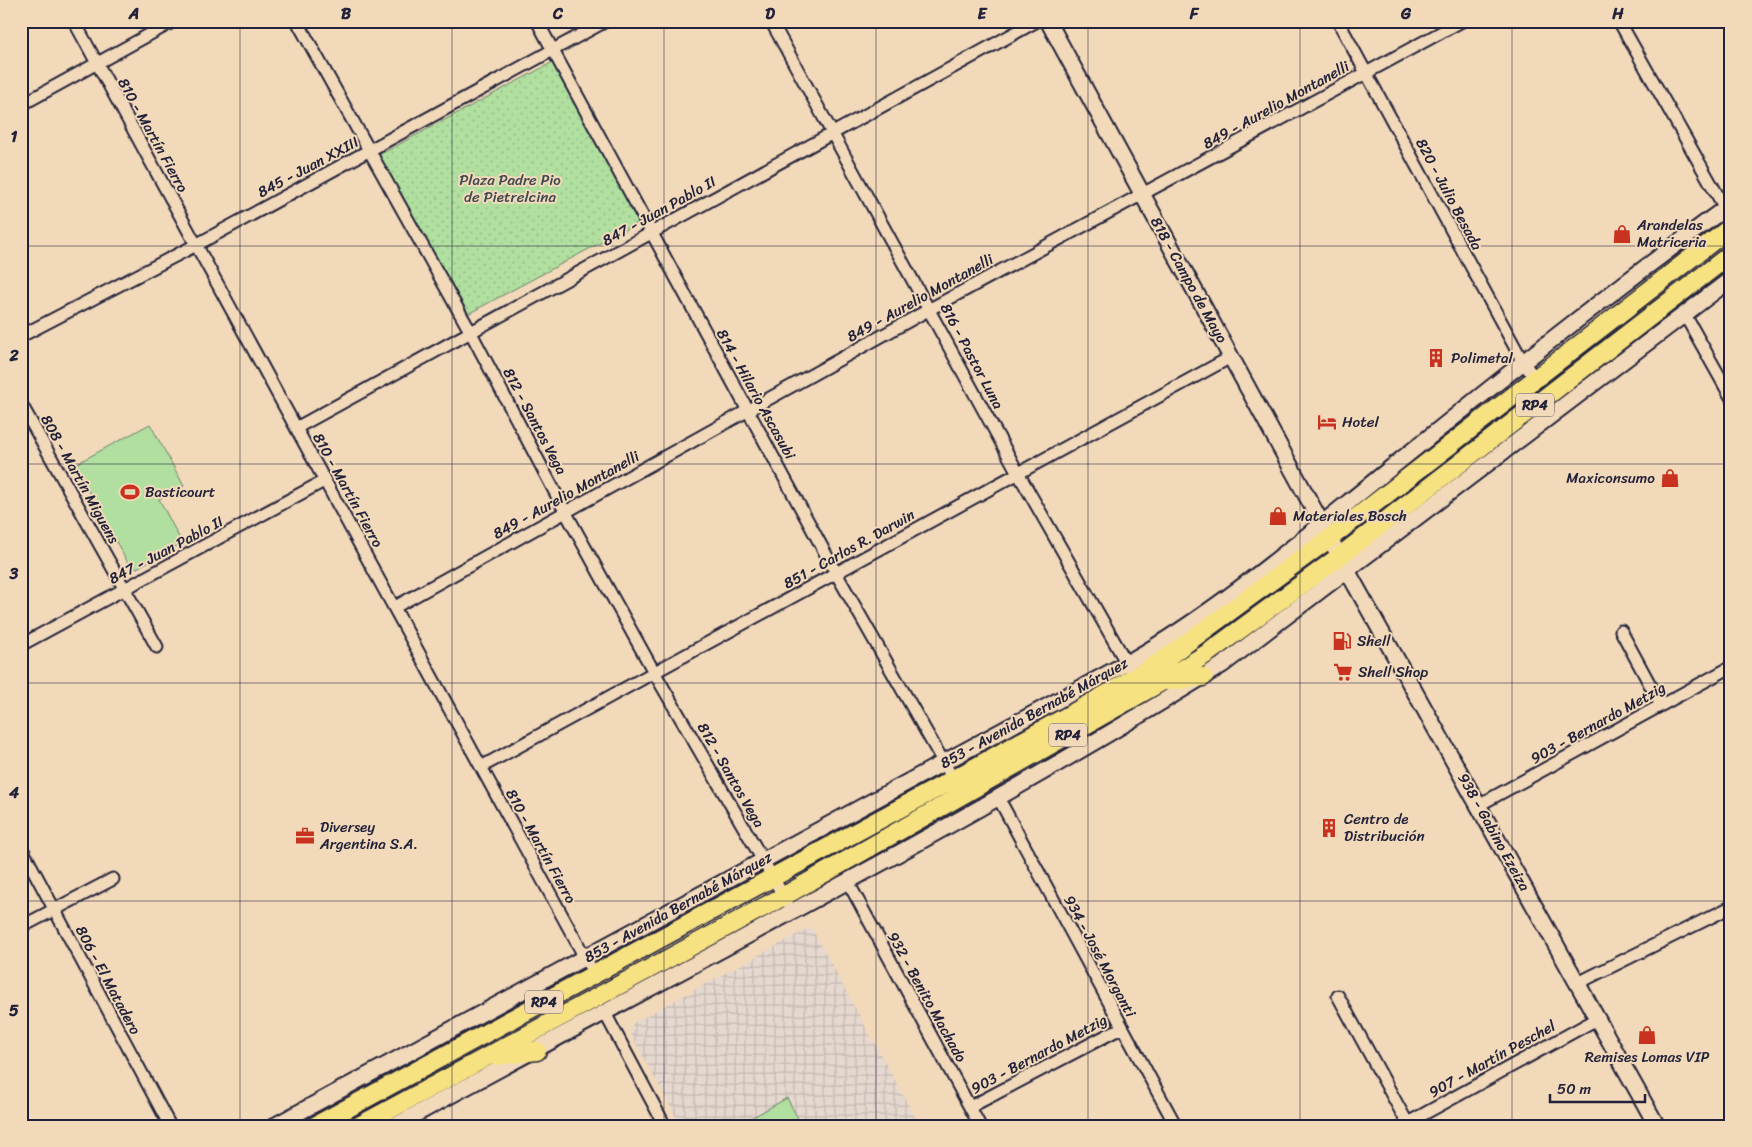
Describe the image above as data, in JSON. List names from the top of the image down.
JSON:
{
  "streets": {
    "main road": ["RP4", "853 - Avenida Bernabé Márquez"],
    "street": [
      "849 - Aurelio Montanelli",
      "810 - Martín Fierro",
      "845 - Juan XXIII",
      "820 - Julio Besada",
      "847 - Juan Pablo II",
      "818 - Campo de Mayo",
      "816 - Pastor Luna",
      "814 - Hilario Ascasubi",
      "812 - Santos Vega",
      "808 - Martín Miguens",
      "851 - Carlos R. Darwin",
      "903 - Bernardo Metzig",
      "938 - Gabino Ezeiza",
      "934 - José Morganti",
      "806 - El Matadero",
      "932 - Benito Machado",
      "907 - Martín Peschel"
    ]
  },
  "crossings": [
    ["849 - Aurelio Montanelli", "810 - Martín Fierro"],
    ["849 - Aurelio Montanelli", "820 - Julio Besada"],
    ["849 - Aurelio Montanelli", "818 - Campo de Mayo"],
    ["849 - Aurelio Montanelli", "816 - Pastor Luna"],
    ["849 - Aurelio Montanelli", "814 - Hilario Ascasubi"],
    ["849 - Aurelio Montanelli", "812 - Santos Vega"],
    ["810 - Martín Fierro", "845 - Juan XXIII"],
    ["810 - Martín Fierro", "847 - Juan Pablo II"],
    ["810 - Martín Fierro", "851 - Carlos R. Darwin"],
    ["810 - Martín Fierro", "853 - Avenida Bernabé Márquez"],
    ["845 - Juan XXIII", "814 - Hilario Ascasubi"],
    ["845 - Juan XXIII", "812 - Santos Vega"],
    ["820 - Julio Besada", "853 - Avenida Bernabé Márquez"],
    ["847 - Juan Pablo II", "816 - Pastor Luna"],
    ["847 - Juan Pablo II", "814 - Hilario Ascasubi"],
    ["847 - Juan Pablo II", "812 - Santos Vega"],
    ["847 - Juan Pablo II", "808 - Martín Miguens"],
    ["818 - Campo de Mayo", "851 - Carlos R. Darwin"],
    ["818 - Campo de Mayo", "853 - Avenida Bernabé Márquez"],
    ["818 - Campo de Mayo", "938 - Gabino Ezeiza"],
    ["816 - Pastor Luna", "851 - Carlos R. Darwin"],
    ["816 - Pastor Luna", "853 - Avenida Bernabé Márquez"],
    ["814 - Hilario Ascasubi", "851 - Carlos R. Darwin"],
    ["814 - Hilario Ascasubi", "853 - Avenida Bernabé Márquez"],
    ["RP4", "812 - Santos Vega"],
    ["RP4", "938 - Gabino Ezeiza"],
    ["812 - Santos Vega", "851 - Carlos R. Darwin"],
    ["812 - Santos Vega", "853 - Avenida Bernabé Márquez"],
    ["853 - Avenida Bernabé Márquez", "938 - Gabino Ezeiza"],
    ["903 - Bernardo Metzig", "938 - Gabino Ezeiza"],
    ["903 - Bernardo Metzig", "934 - José Morganti"],
    ["903 - Bernardo Metzig", "932 - Benito Machado"],
    ["938 - Gabino Ezeiza", "907 - Martín Peschel"]
  ],
  "parks": ["Plaza Padre Pio de Pietrelcina"],
  "places": {
    "shop": [
      "Arandelas Matriceria",
      "Maxiconsumo",
      "Materiales Bosch",
      "Remises Lomas VIP"
    ],
    "building": ["Polimetal", "Centro de Distribución"],
    "hotel": ["Hotel"],
    "sports": ["Basticourt"],
    "fuel station": ["Shell"],
    "supermarket": ["Shell Shop"],
    "office": ["Diversey Argentina S.A."]
  },
  "scale_bar": "50 m",
  "grid": {
    "columns": [
      "A",
      "B",
      "C",
      "D",
      "E",
      "F",
      "G",
      "H"
    ],
    "rows": [
      "1",
      "2",
      "3",
      "4",
      "5"
    ]
  }
}
